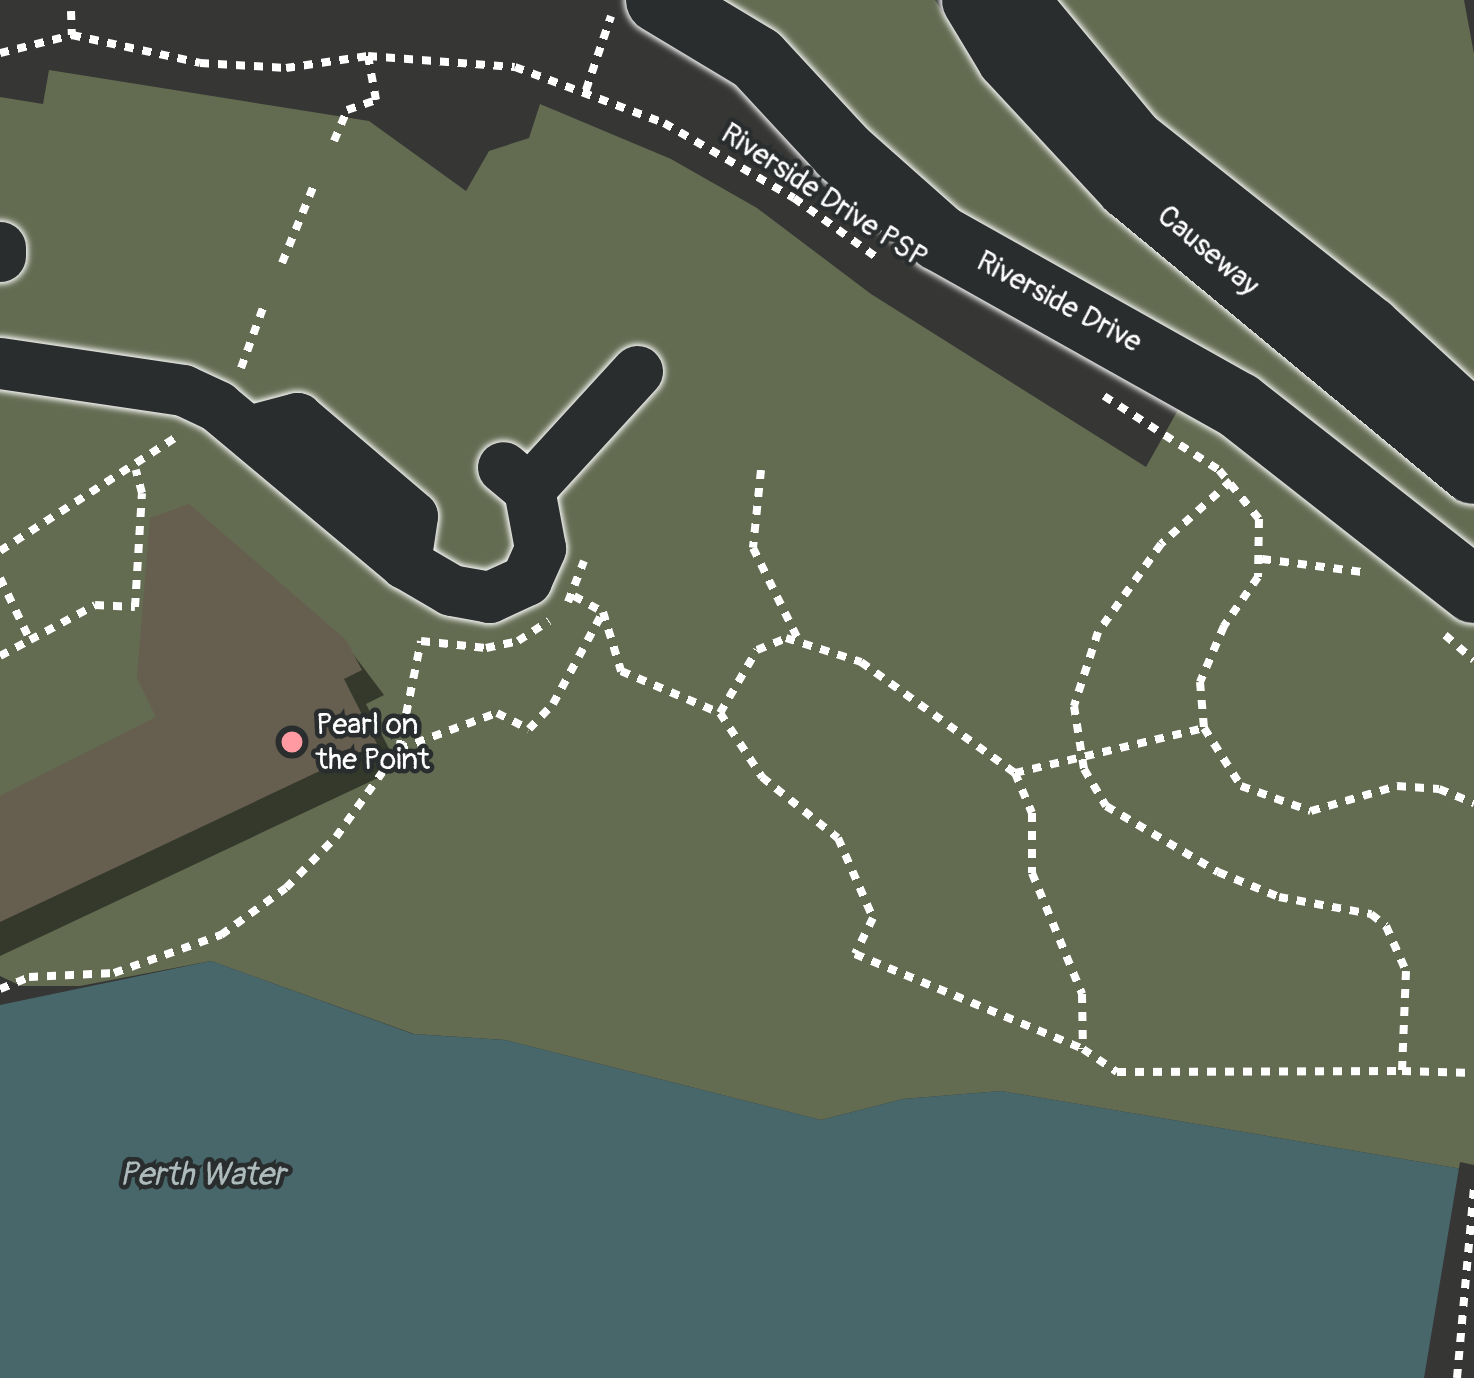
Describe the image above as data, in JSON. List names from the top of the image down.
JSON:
{
  "streets": {
    "main road": ["Causeway", "Riverside Drive"],
    "path": ["Riverside Drive PSP"]
  },
  "water": ["Perth Water"],
  "places": ["Pearl on the Point"]
}
